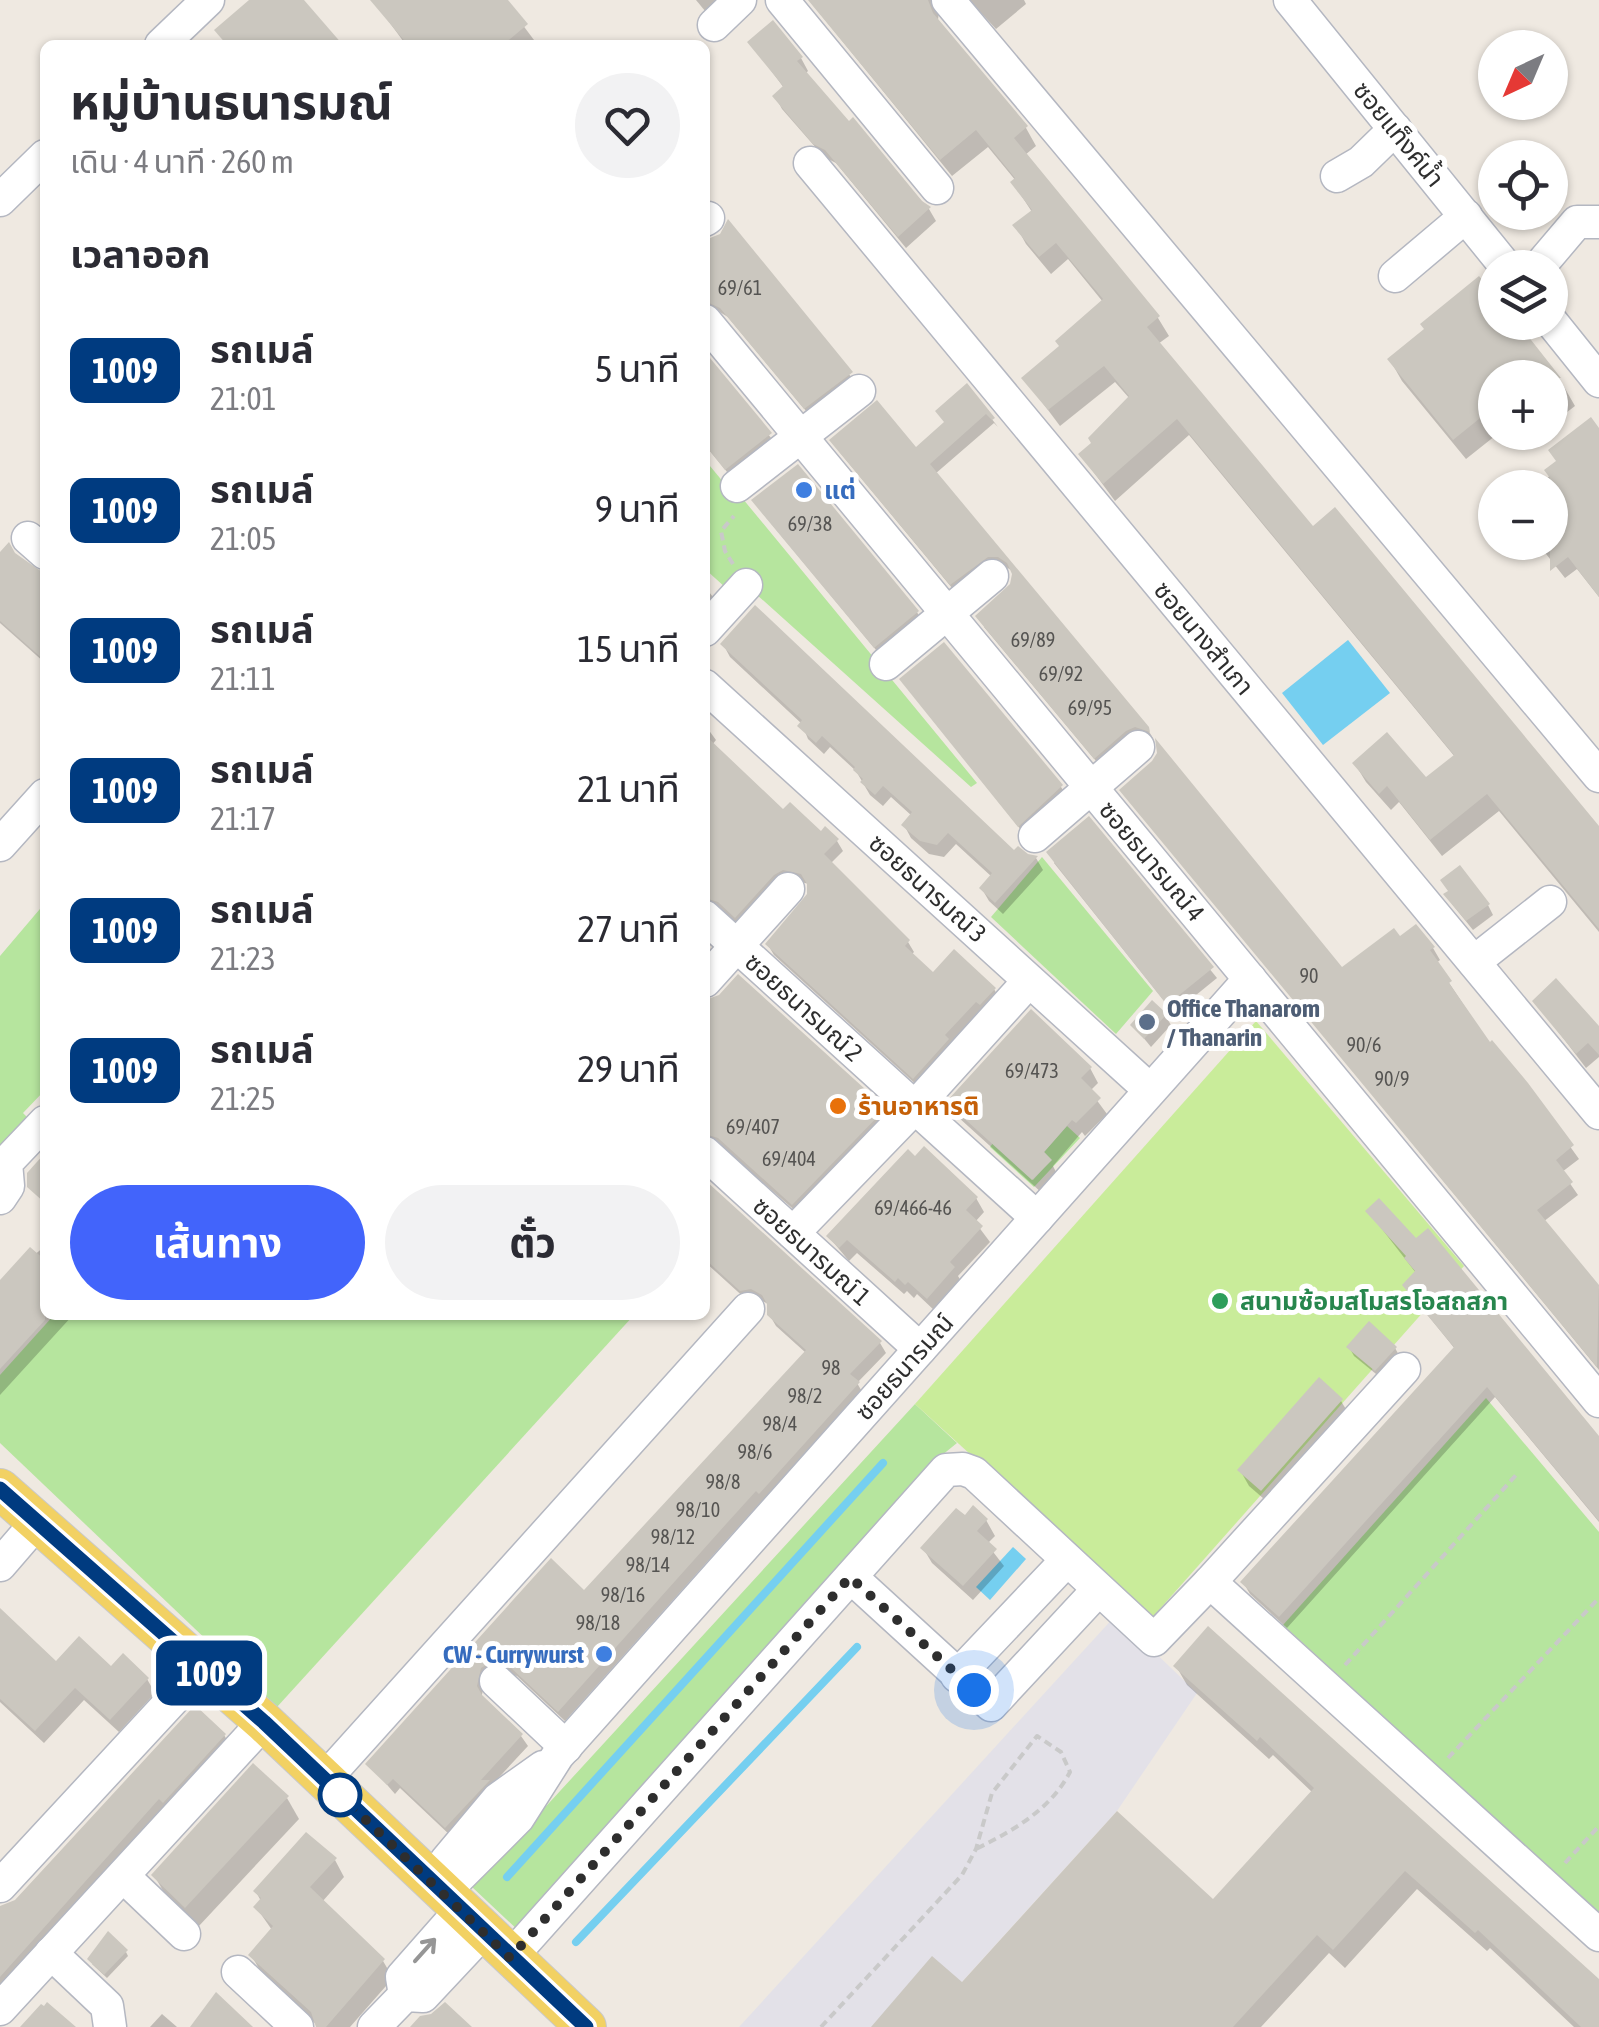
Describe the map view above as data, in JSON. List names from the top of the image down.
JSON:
{
  "streets": {
    "street": [
      "ซอยแท็งค์น้ำ",
      "ซอยนางสำเภา",
      "ซอยธนารมณ์ 4",
      "ซอยธนารมณ์ 3",
      "ซอยธนารมณ์ 2",
      "ซอยธนารมณ์ 1",
      "ซอยธนารมณ์"
    ]
  },
  "crossings": [
    ["ซอยธนารมณ์ 4", "ซอยธนารมณ์"],
    ["ซอยธนารมณ์ 3", "ซอยธนารมณ์"],
    ["ซอยธนารมณ์ 2", "ซอยธนารมณ์"],
    ["ซอยธนารมณ์ 1", "ซอยธนารมณ์"]
  ],
  "places": [
    "แต่",
    "Office Thanarom / Thanarin",
    "ร้านอาหารติ",
    "สนามซ้อมสโมสรโอสถสภา",
    "CW - Currywurst"
  ],
  "lines": ["bus line 1009"],
  "house_numbers": [
    "69/61",
    "69/38",
    "69/89",
    "69/92",
    "69/95",
    "90",
    "90/6",
    "69/473",
    "90/9",
    "69/407",
    "69/404",
    "69/466-46",
    "98",
    "98/2",
    "98/4",
    "98/6",
    "98/8",
    "98/10",
    "98/12",
    "98/14",
    "98/16",
    "98/18"
  ],
  "north": "bottom left",
  "page": {
    "on_map": "1009",
    "map_buttons": ["+", "−"],
    "heading": [
      ["หมู่บ้านธนารมณ์", "เดิน · 4 นาที · 260 m"],
      "เวลาออก"
    ],
    "list": [
      {
        "mark": "1009",
        "name": "รถเมล์",
        "note": "21:01",
        "value": "5 นาที"
      },
      {
        "mark": "1009",
        "name": "รถเมล์",
        "note": "21:05",
        "value": "9 นาที"
      },
      {
        "mark": "1009",
        "name": "รถเมล์",
        "note": "21:11",
        "value": "15 นาที"
      },
      {
        "mark": "1009",
        "name": "รถเมล์",
        "note": "21:17",
        "value": "21 นาที"
      },
      {
        "mark": "1009",
        "name": "รถเมล์",
        "note": "21:23",
        "value": "27 นาที"
      },
      {
        "mark": "1009",
        "name": "รถเมล์",
        "note": "21:25",
        "value": "29 นาที"
      }
    ],
    "buttons": ["เส้นทาง", "ตั๋ว"]
  }
}
